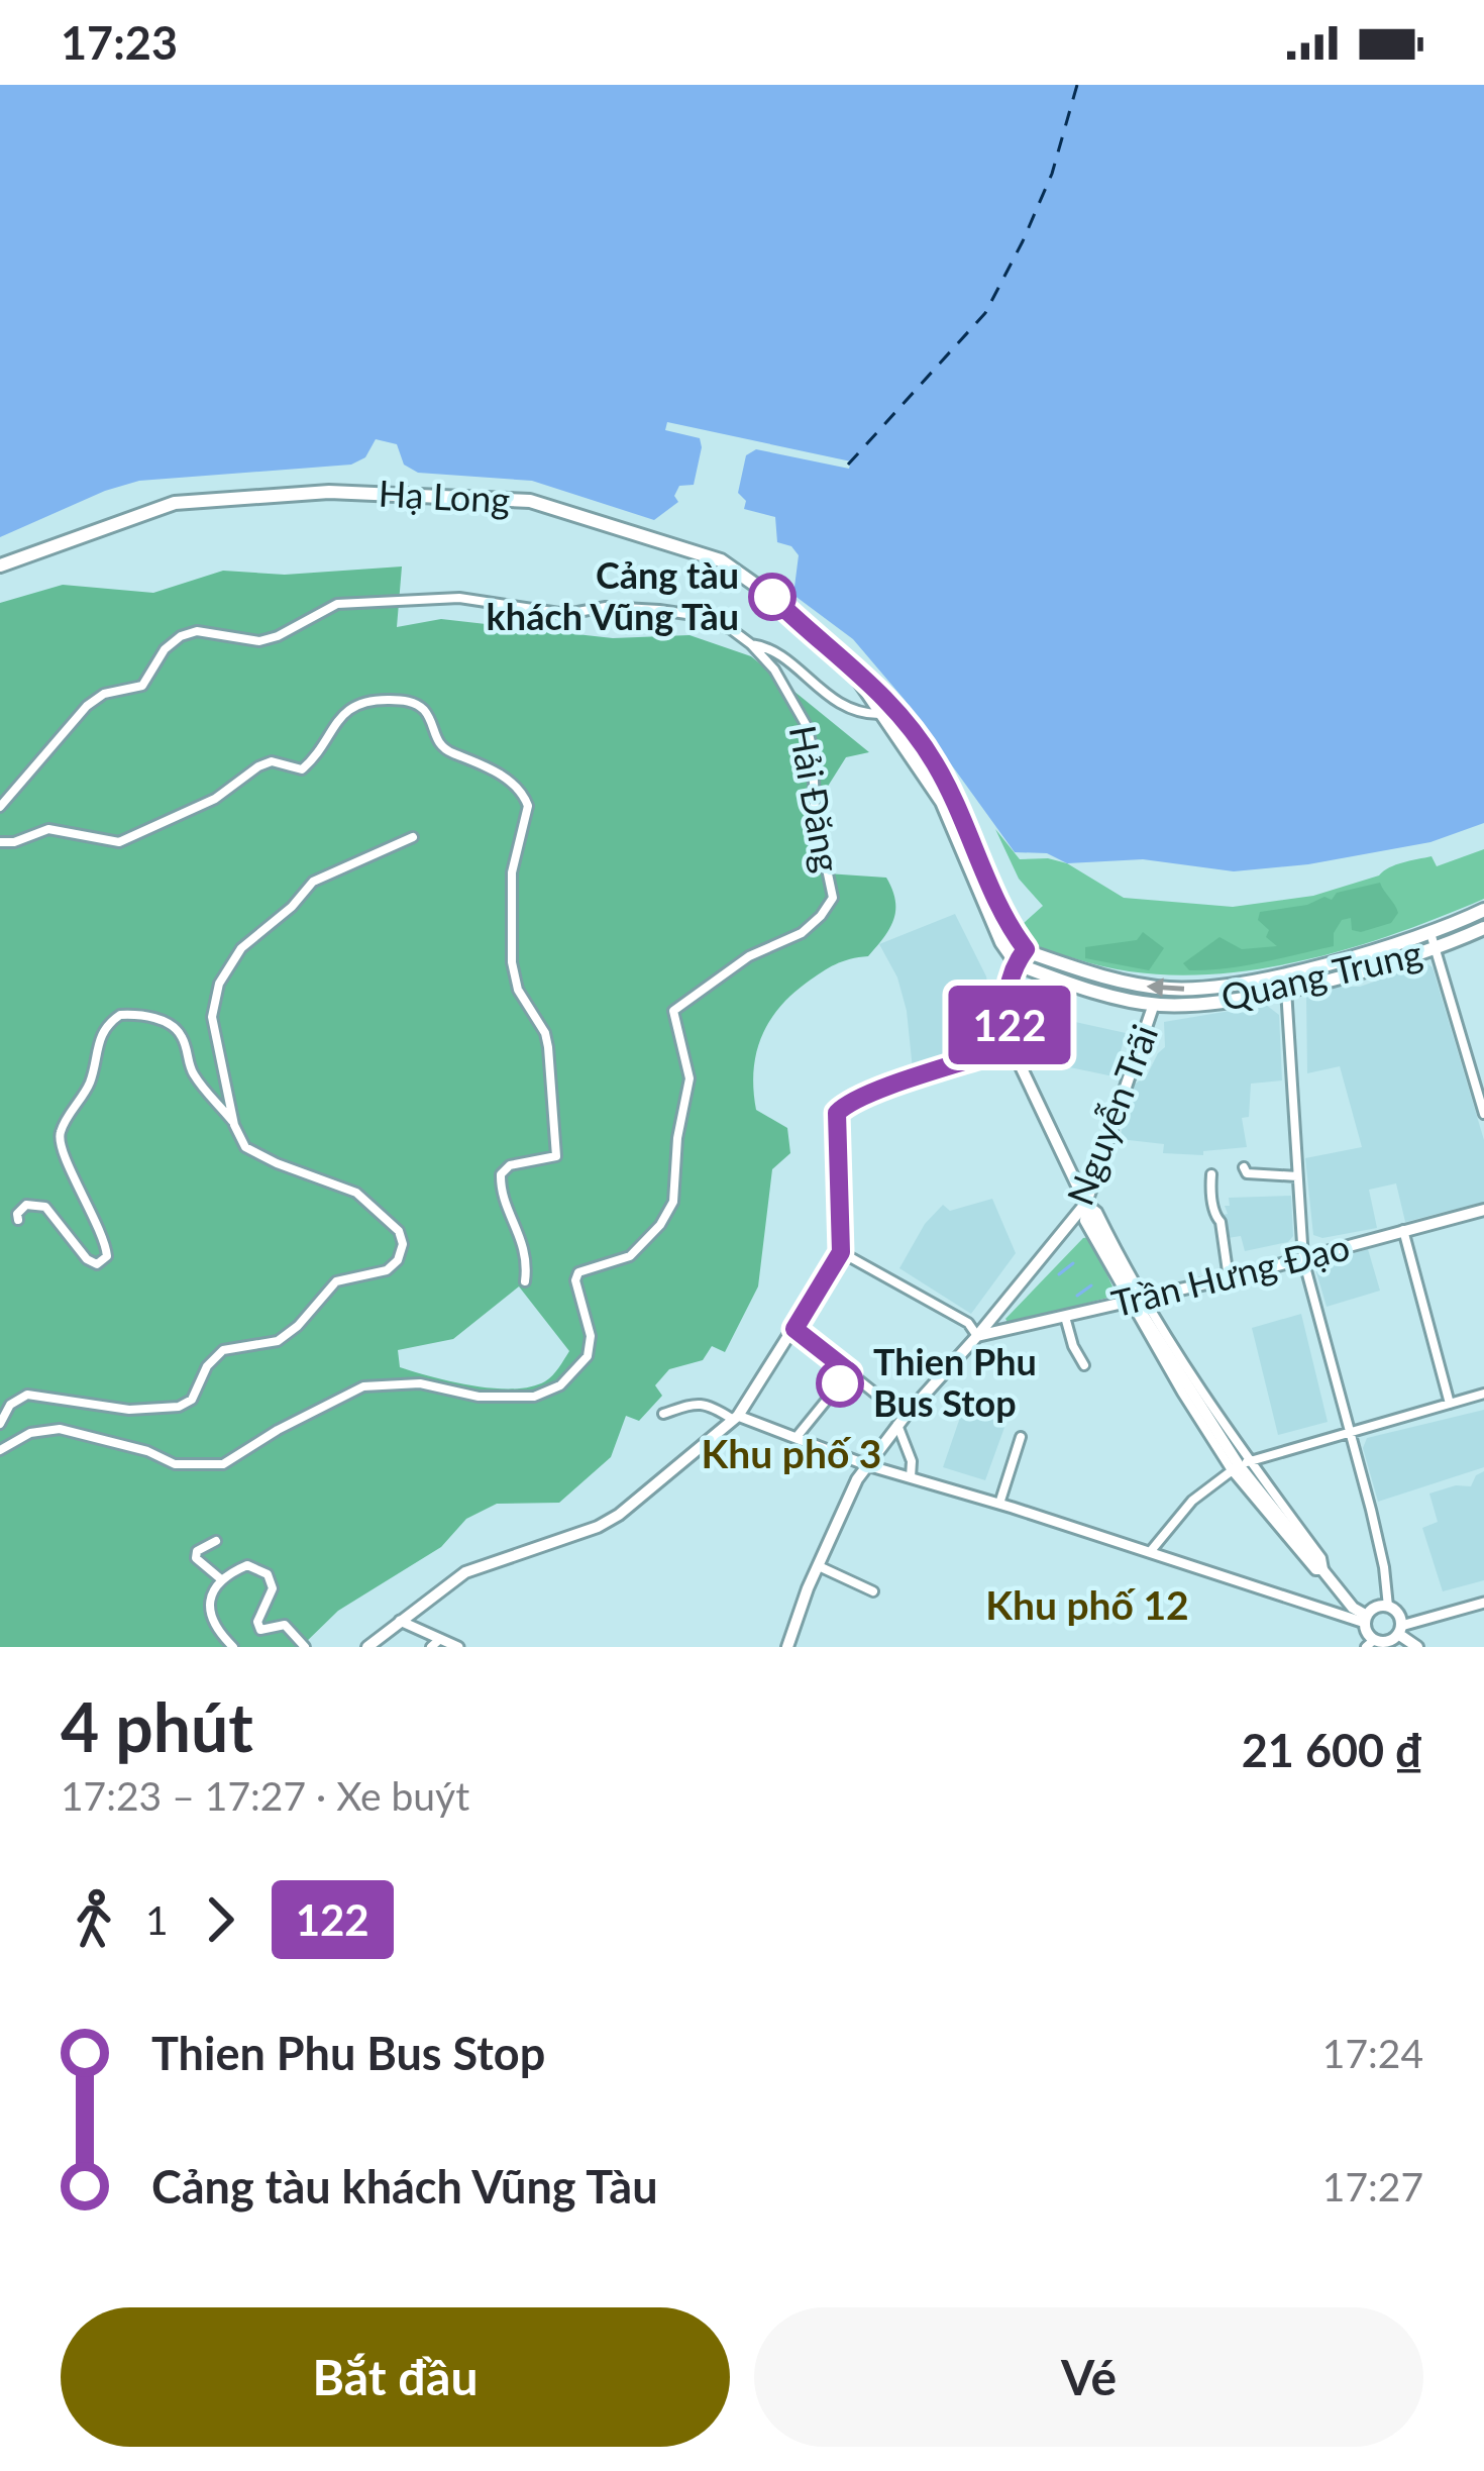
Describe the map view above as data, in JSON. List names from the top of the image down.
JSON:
{
  "streets": {
    "main road": [
      "Hạ Long",
      "Quang Trung",
      "Nguyễn Trãi",
      "Trần Hưng Đạo"
    ],
    "street": ["Hải Đăng"]
  },
  "crossings": [
    ["Hạ Long", "Hải Đăng"],
    ["Hạ Long", "Quang Trung"],
    ["Quang Trung", "Nguyễn Trãi"],
    ["Nguyễn Trãi", "Trần Hưng Đạo"]
  ],
  "districts": ["Khu phố 3", "Khu phố 12"],
  "places": ["Cảng tàu khách Vũng Tàu", "Thien Phu Bus Stop"],
  "lines": ["bus line 122"],
  "page": {
    "status": "17:23",
    "on_map": "122",
    "heading": ["4 phút", "17:23 – 17:27 · Xe buýt", "21 600 ₫"],
    "legs": ["1", "122"],
    "list": [
      {
        "name": "Thien Phu Bus Stop",
        "value": "17:24"
      },
      {
        "name": "Cảng tàu khách Vũng Tàu",
        "value": "17:27"
      }
    ],
    "buttons": ["Bắt đầu", "Vé"]
  }
}
